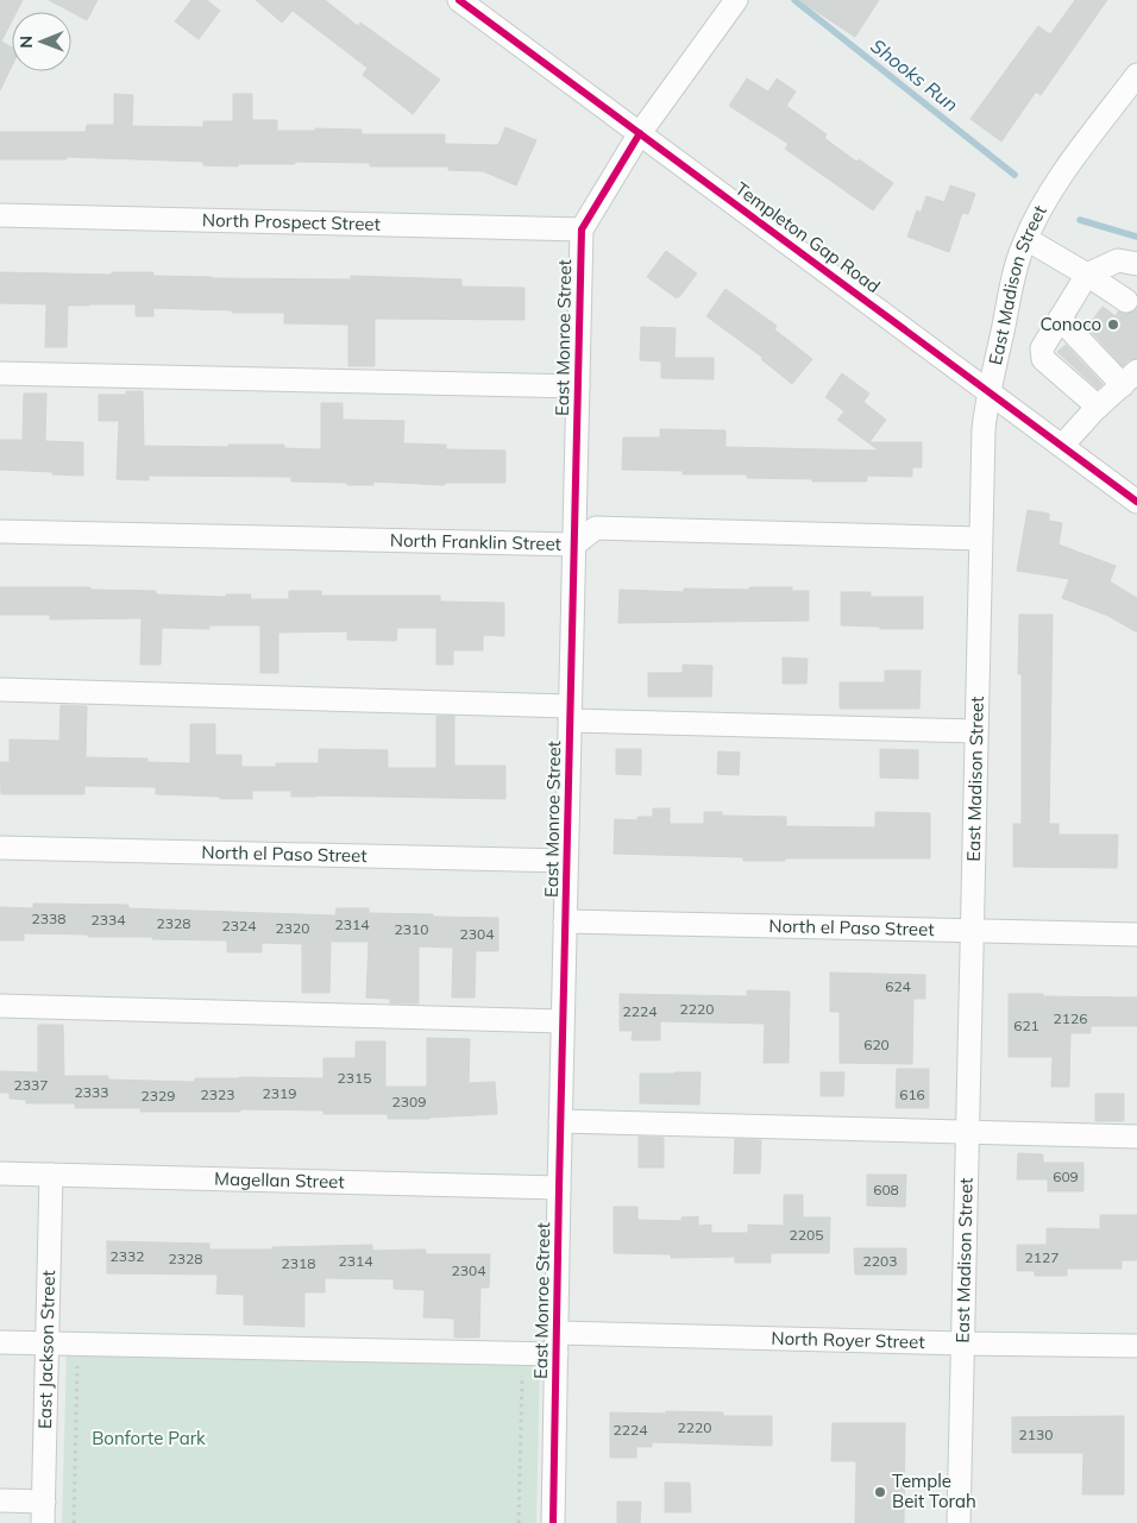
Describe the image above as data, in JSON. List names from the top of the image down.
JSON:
{
  "streets": {
    "street": [
      "North Prospect Street",
      "Templeton Gap Road",
      "East Madison Street",
      "East Monroe Street",
      "North Franklin Street",
      "North el Paso Street",
      "Magellan Street",
      "North Royer Street",
      "East Jackson Street"
    ]
  },
  "crossings": [
    ["North Prospect Street", "East Monroe Street"],
    ["Templeton Gap Road", "East Madison Street"],
    ["Templeton Gap Road", "East Monroe Street"],
    ["East Madison Street", "North Franklin Street"],
    ["East Madison Street", "North el Paso Street"],
    ["East Madison Street", "North Royer Street"],
    ["East Monroe Street", "North Franklin Street"],
    ["East Monroe Street", "North el Paso Street"],
    ["East Monroe Street", "Magellan Street"],
    ["East Monroe Street", "North Royer Street"],
    ["Magellan Street", "East Jackson Street"],
    ["North Royer Street", "East Jackson Street"]
  ],
  "water": ["Shooks Run"],
  "parks": ["Bonforte Park"],
  "places": ["Conoco", "Temple Beit Torah"],
  "house_numbers": [
    "2338",
    "2334",
    "2328",
    "2314",
    "2324",
    "2320",
    "2310",
    "2304",
    "624",
    "2220",
    "2224",
    "2126",
    "621",
    "620",
    "2315",
    "2337",
    "2333",
    "2319",
    "2323",
    "616",
    "2329",
    "2309",
    "609",
    "608",
    "2205",
    "2332",
    "2127",
    "2328",
    "2314",
    "2203",
    "2318",
    "2304",
    "2220",
    "2224",
    "2130"
  ],
  "north": "left"
}
